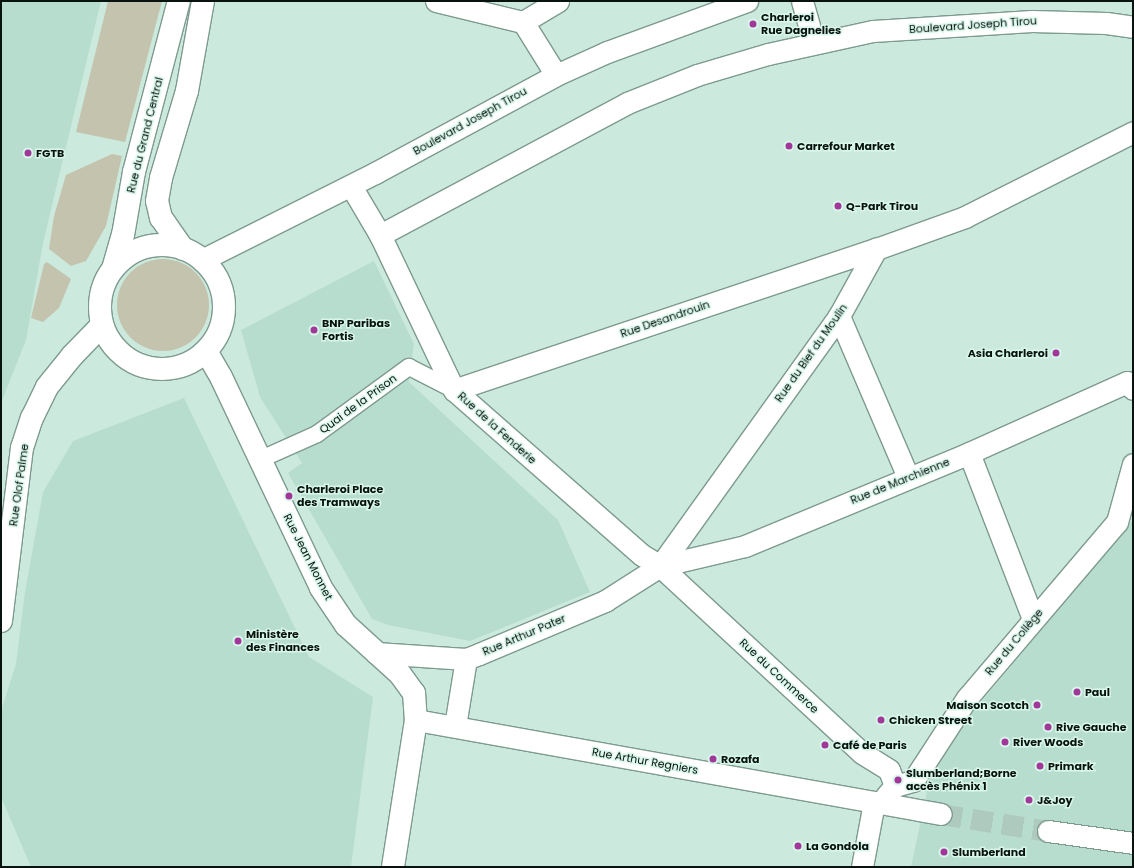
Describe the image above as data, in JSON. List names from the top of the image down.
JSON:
{
  "streets": {
    "main road": ["Rue du Grand Central", "Rue Olof Palme", "Rue Jean Monnet"],
    "street": [
      "Boulevard Joseph Tirou",
      "Rue Desandrouin",
      "Rue du Bief du Moulin",
      "Quai de la Prison",
      "Rue de la Fenderie",
      "Rue de Marchienne",
      "Rue Arthur Pater",
      "Rue du Collège",
      "Rue du Commerce",
      "Rue Arthur Regniers"
    ]
  },
  "crossings": [
    ["Boulevard Joseph Tirou", "Rue du Grand Central"],
    ["Boulevard Joseph Tirou", "Rue de la Fenderie"],
    ["Boulevard Joseph Tirou", "Rue Olof Palme"],
    ["Boulevard Joseph Tirou", "Rue Jean Monnet"],
    ["Rue du Grand Central", "Rue Olof Palme"],
    ["Rue du Grand Central", "Rue Jean Monnet"],
    ["Rue Desandrouin", "Rue du Bief du Moulin"],
    ["Rue Desandrouin", "Quai de la Prison"],
    ["Rue Desandrouin", "Rue de la Fenderie"],
    ["Rue du Bief du Moulin", "Rue de la Fenderie"],
    ["Rue du Bief du Moulin", "Rue de Marchienne"],
    ["Rue du Bief du Moulin", "Rue Arthur Pater"],
    ["Rue du Bief du Moulin", "Rue du Commerce"],
    ["Quai de la Prison", "Rue de la Fenderie"],
    ["Quai de la Prison", "Rue Jean Monnet"],
    ["Rue de la Fenderie", "Rue de Marchienne"],
    ["Rue de la Fenderie", "Rue Arthur Pater"],
    ["Rue de la Fenderie", "Rue du Commerce"],
    ["Rue de Marchienne", "Rue Arthur Pater"],
    ["Rue de Marchienne", "Rue du Commerce"],
    ["Rue Olof Palme", "Rue Jean Monnet"],
    ["Rue Jean Monnet", "Rue Arthur Pater"],
    ["Rue Jean Monnet", "Rue Arthur Regniers"],
    ["Rue Arthur Pater", "Rue du Commerce"],
    ["Rue du Collège", "Rue du Commerce"],
    ["Rue du Collège", "Rue Arthur Regniers"]
  ],
  "places": [
    "Charleroi Rue Dagnelies",
    "Carrefour Market",
    "FGTB",
    "Q-Park Tirou",
    "BNP Paribas Fortis",
    "Asia Charleroi",
    "Charleroi Place des Tramways",
    "Ministère des Finances",
    "Paul",
    "Maison Scotch",
    "Chicken Street",
    "Rive Gauche",
    "River Woods",
    "Café de Paris",
    "Rozafa",
    "Primark",
    "Slumberland;Borne accès Phénix 1",
    "J&Joy",
    "La Gondola",
    "Slumberland"
  ]
}
